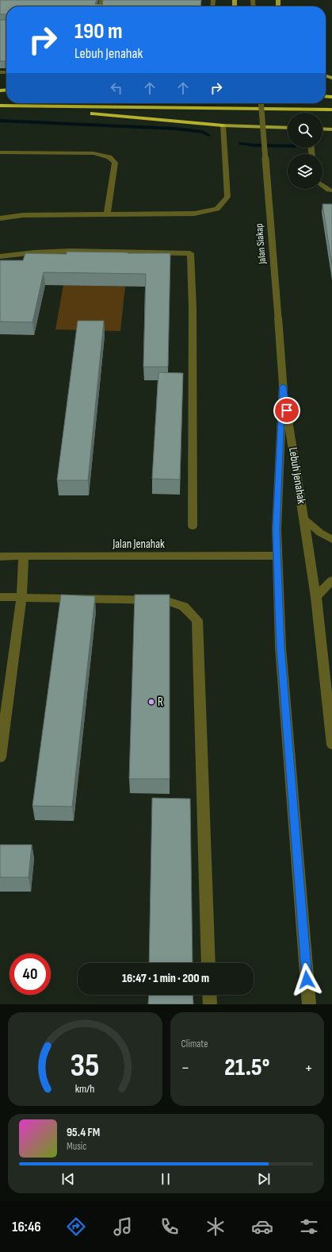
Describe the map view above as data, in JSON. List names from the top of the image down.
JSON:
{
  "streets": {
    "street": ["Jalan Siakap", "Lebuh Jenahak", "Jalan Jenahak"]
  },
  "crossings": [
    ["Jalan Siakap", "Lebuh Jenahak"],
    ["Lebuh Jenahak", "Jalan Jenahak"]
  ],
  "places": ["R"],
  "page": {
    "turn": ["190 m", "Lebuh Jenahak"],
    "limit": "40",
    "trip": "16:47 · 1 min · 200 m",
    "tile": "Climate",
    "heat": ["−", "21.5°", "+"],
    "song": ["95.4 FM", "Music"],
    "tabs": "16:46",
    "gauge": ["35", "km/h"]
  }
}
